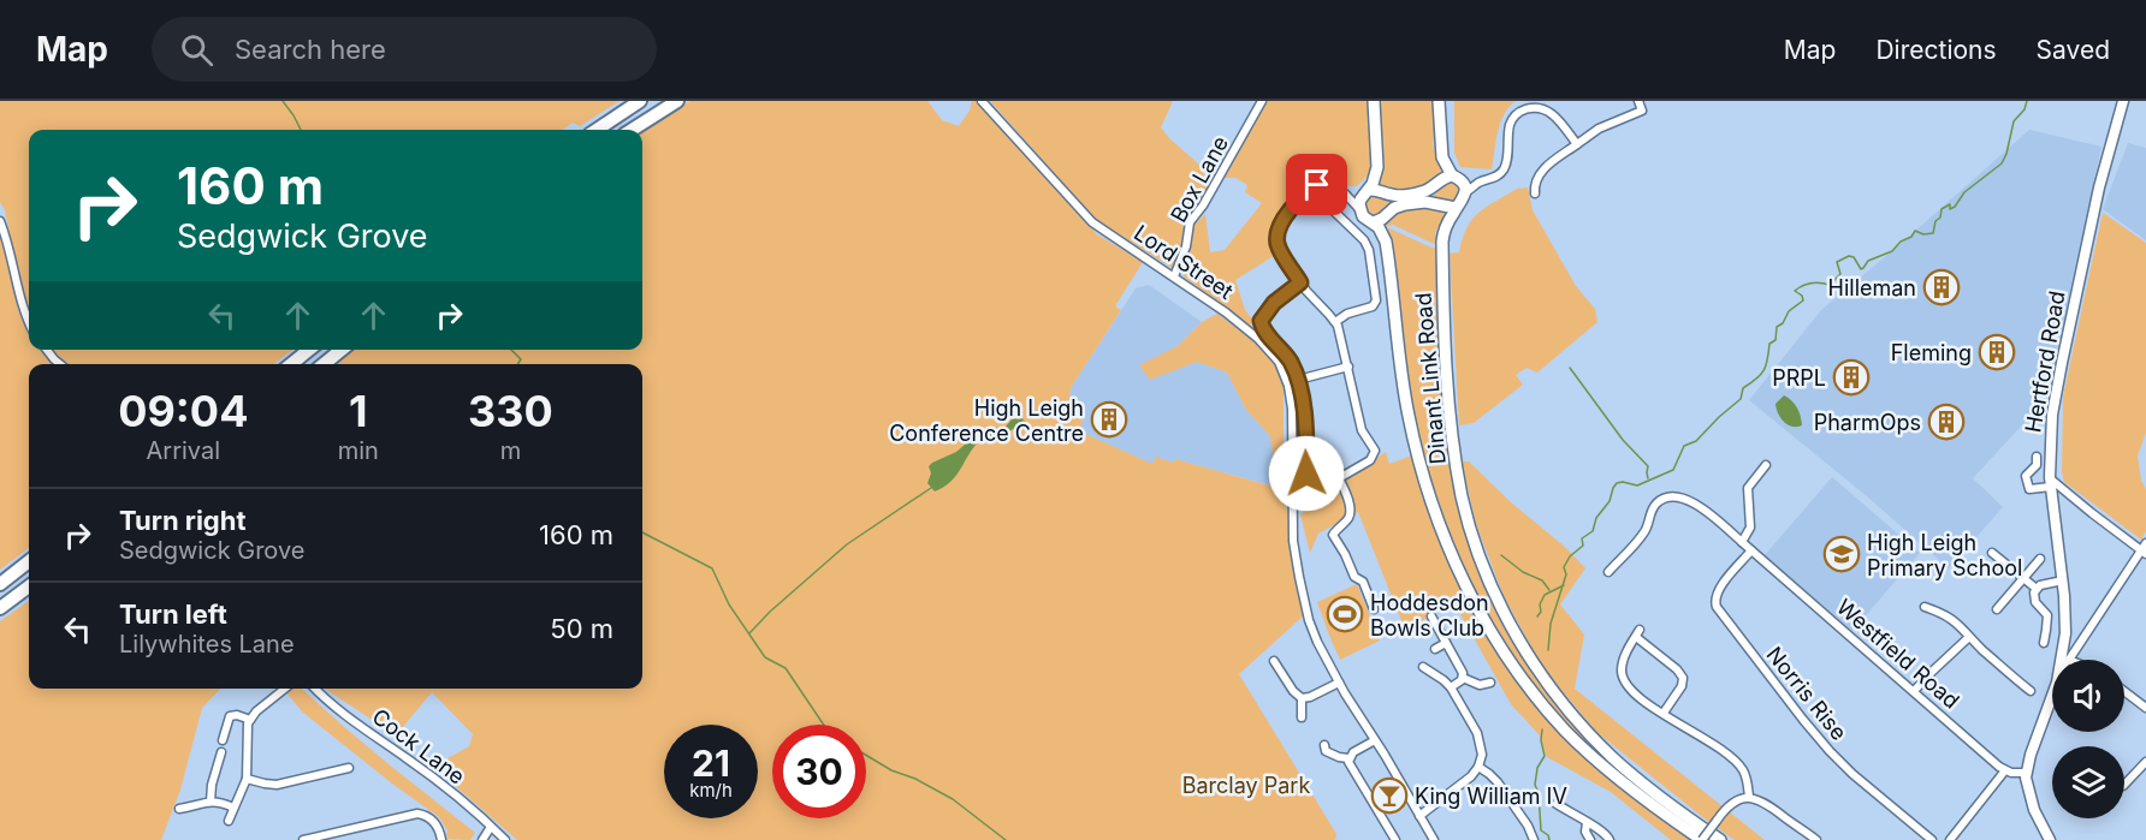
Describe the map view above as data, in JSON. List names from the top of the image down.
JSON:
{
  "streets": {
    "main road": ["Hertford Road", "Dinant Link Road"],
    "street": [
      "Box Lane",
      "Lord Street",
      "Westfield Road",
      "Norris Rise",
      "Cock Lane"
    ]
  },
  "crossings": [
    ["Box Lane", "Lord Street"],
    ["Westfield Road", "Norris Rise"]
  ],
  "parks": ["Barclay Park"],
  "places": {
    "building": [
      "Hilleman",
      "Fleming",
      "PRPL",
      "High Leigh Conference Centre",
      "PharmOps"
    ],
    "school or university": ["High Leigh Primary School"],
    "sports": ["Hoddesdon Bowls Club"],
    "bar": ["King William IV"]
  },
  "page": {
    "header": "Map",
    "search": "Search here",
    "nav": ["Map", "Directions", "Saved"],
    "turn": ["160 m", "Sedgwick Grove"],
    "eta": [
      "09:04",
      "Arrival",
      "1",
      "min",
      "330",
      "m"
    ],
    "list": [
      {
        "name": "Turn right",
        "note": "Sedgwick Grove",
        "value": "160 m"
      },
      {
        "name": "Turn left",
        "note": "Lilywhites Lane",
        "value": "50 m"
      }
    ],
    "speed": "21 km/h",
    "limit": "30"
  }
}
